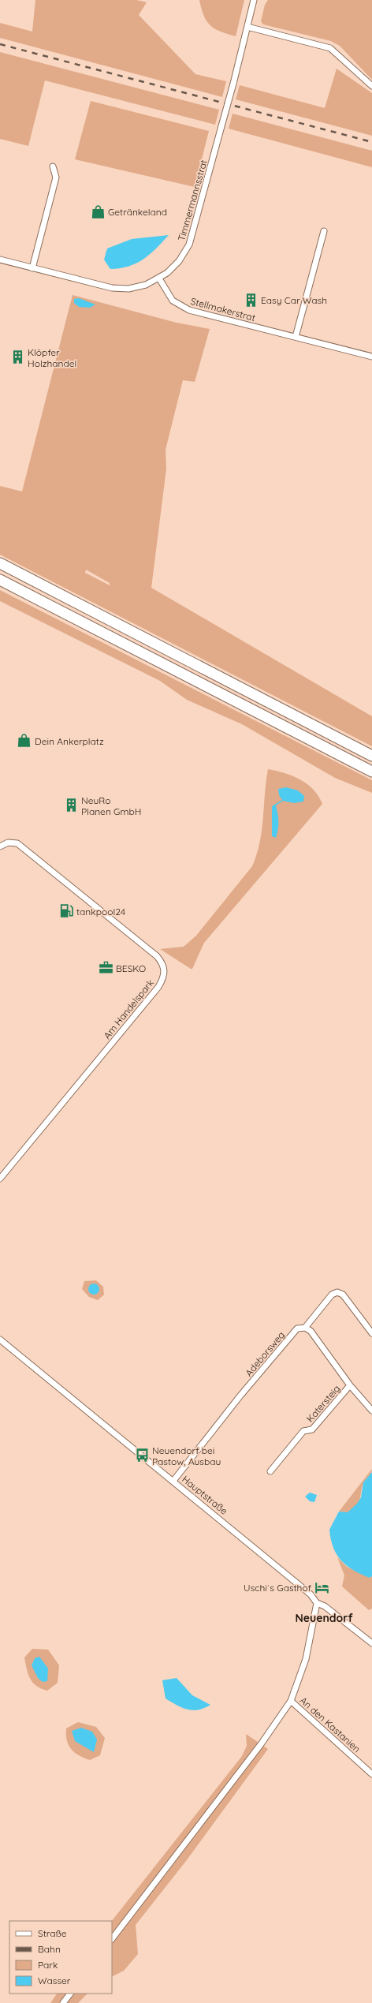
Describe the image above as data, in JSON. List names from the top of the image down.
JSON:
{
  "streets": {
    "street": [
      "Timmermannsstrat",
      "Stellmakerstrat",
      "Am Handelspark",
      "Adeborsweg",
      "Katersteig",
      "Hauptstraße",
      "An den Kastanien"
    ]
  },
  "crossings": [
    ["Timmermannsstrat", "Stellmakerstrat"],
    ["Adeborsweg", "Hauptstraße"]
  ],
  "districts": ["Neuendorf"],
  "places": {
    "shop": ["Getränkeland", "Dein Ankerplatz"],
    "building": ["Easy Car Wash", "Klöpfer Holzhandel", "NeuRo Planen GmbH"],
    "fuel station": ["tankpool24"],
    "office": ["BESKO"],
    "bus stop": ["Neuendorf bei Pastow, Ausbau"],
    "hotel": ["Uschi´s Gasthof"]
  },
  "legend": [
    "Straße",
    "Bahn",
    "Park",
    "Wasser"
  ]
}
